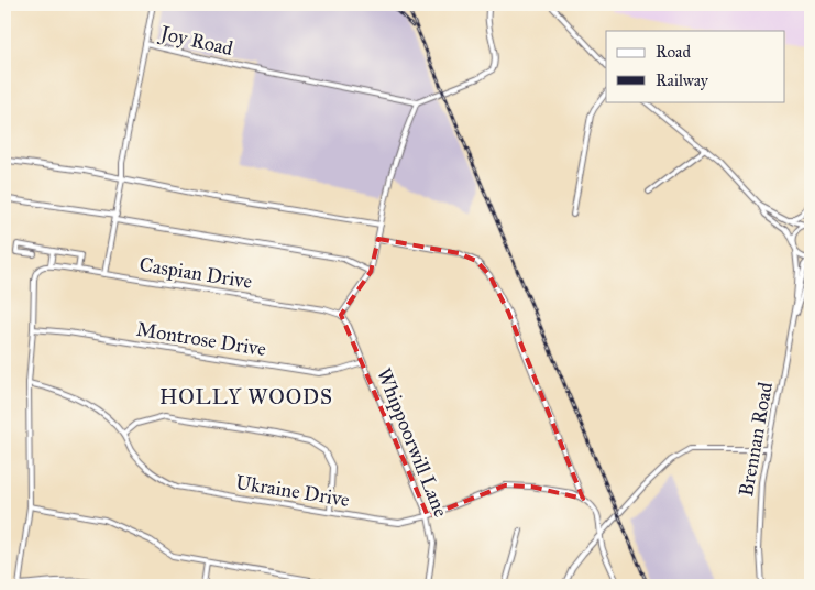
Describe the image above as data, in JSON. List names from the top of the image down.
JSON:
{
  "streets": {
    "street": [
      "Joy Road",
      "Caspian Drive",
      "Montrose Drive",
      "Brennan Road",
      "Whippoorwill Lane",
      "Ukraine Drive"
    ]
  },
  "crossings": [
    ["Joy Road", "Caspian Drive"],
    ["Caspian Drive", "Whippoorwill Lane"],
    ["Montrose Drive", "Whippoorwill Lane"],
    ["Whippoorwill Lane", "Ukraine Drive"]
  ],
  "districts": ["HOLLY WOODS"],
  "legend": ["Road", "Railway"]
}
